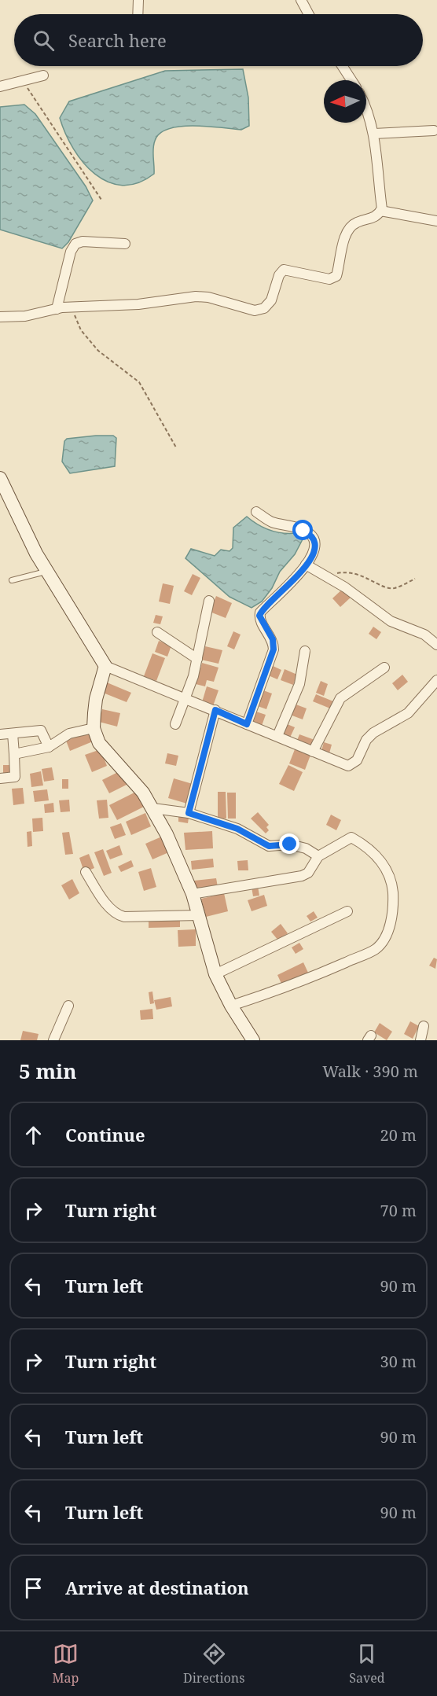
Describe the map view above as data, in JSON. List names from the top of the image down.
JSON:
{
  "north": "left",
  "page": {
    "search": "Search here",
    "heading": ["5 min", "Walk · 390 m"],
    "list": [
      ["Continue", "20 m"],
      ["Turn right", "70 m"],
      ["Turn left", "90 m"],
      ["Turn right", "30 m"],
      ["Turn left", "90 m"],
      ["Turn left", "90 m"],
      "Arrive at destination"
    ],
    "nav": ["Map", "Directions", "Saved"]
  }
}
